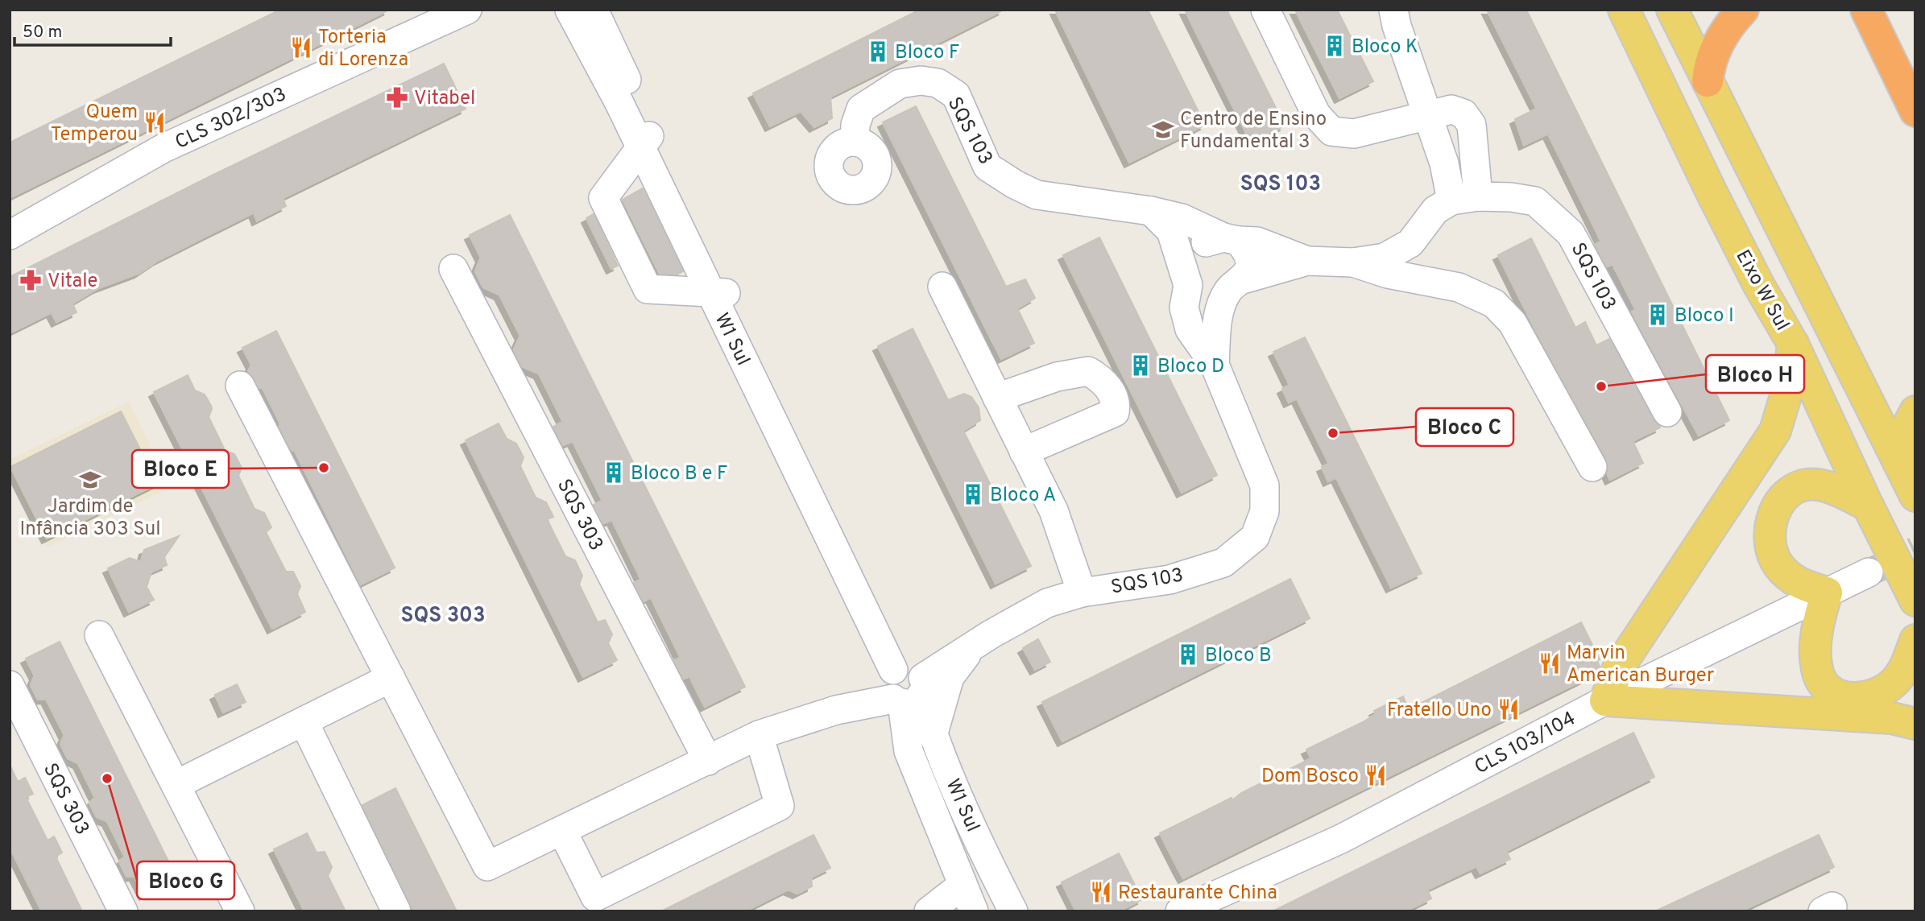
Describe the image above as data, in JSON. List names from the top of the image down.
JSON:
{
  "streets": {
    "main road": ["Eixo W Sul"],
    "street": [
      "CLS 302/303",
      "SQS 103",
      "W1 Sul",
      "SQS 303",
      "CLS 103/104"
    ]
  },
  "crossings": [
    ["SQS 103", "W1 Sul"]
  ],
  "districts": ["SQS 103", "SQS 303"],
  "places": {
    "building": [
      "Bloco K",
      "Bloco F",
      "Bloco I",
      "Bloco D",
      "Bloco B e F",
      "Bloco A",
      "Bloco B"
    ],
    "restaurant": [
      "Torteria di Lorenza",
      "Quem Temperou",
      "Marvin American Burger",
      "Fratello Uno",
      "Dom Bosco",
      "Restaurante China"
    ],
    "pharmacy": ["Vitabel", "Vitale"],
    "school or university": ["Centro de Ensino Fundamental 3", "Jardim de Infância 303 Sul"],
    "other": [
      "Bloco H",
      "Bloco C",
      "Bloco E",
      "Bloco G"
    ]
  },
  "scale_bar": "50 m"
}
